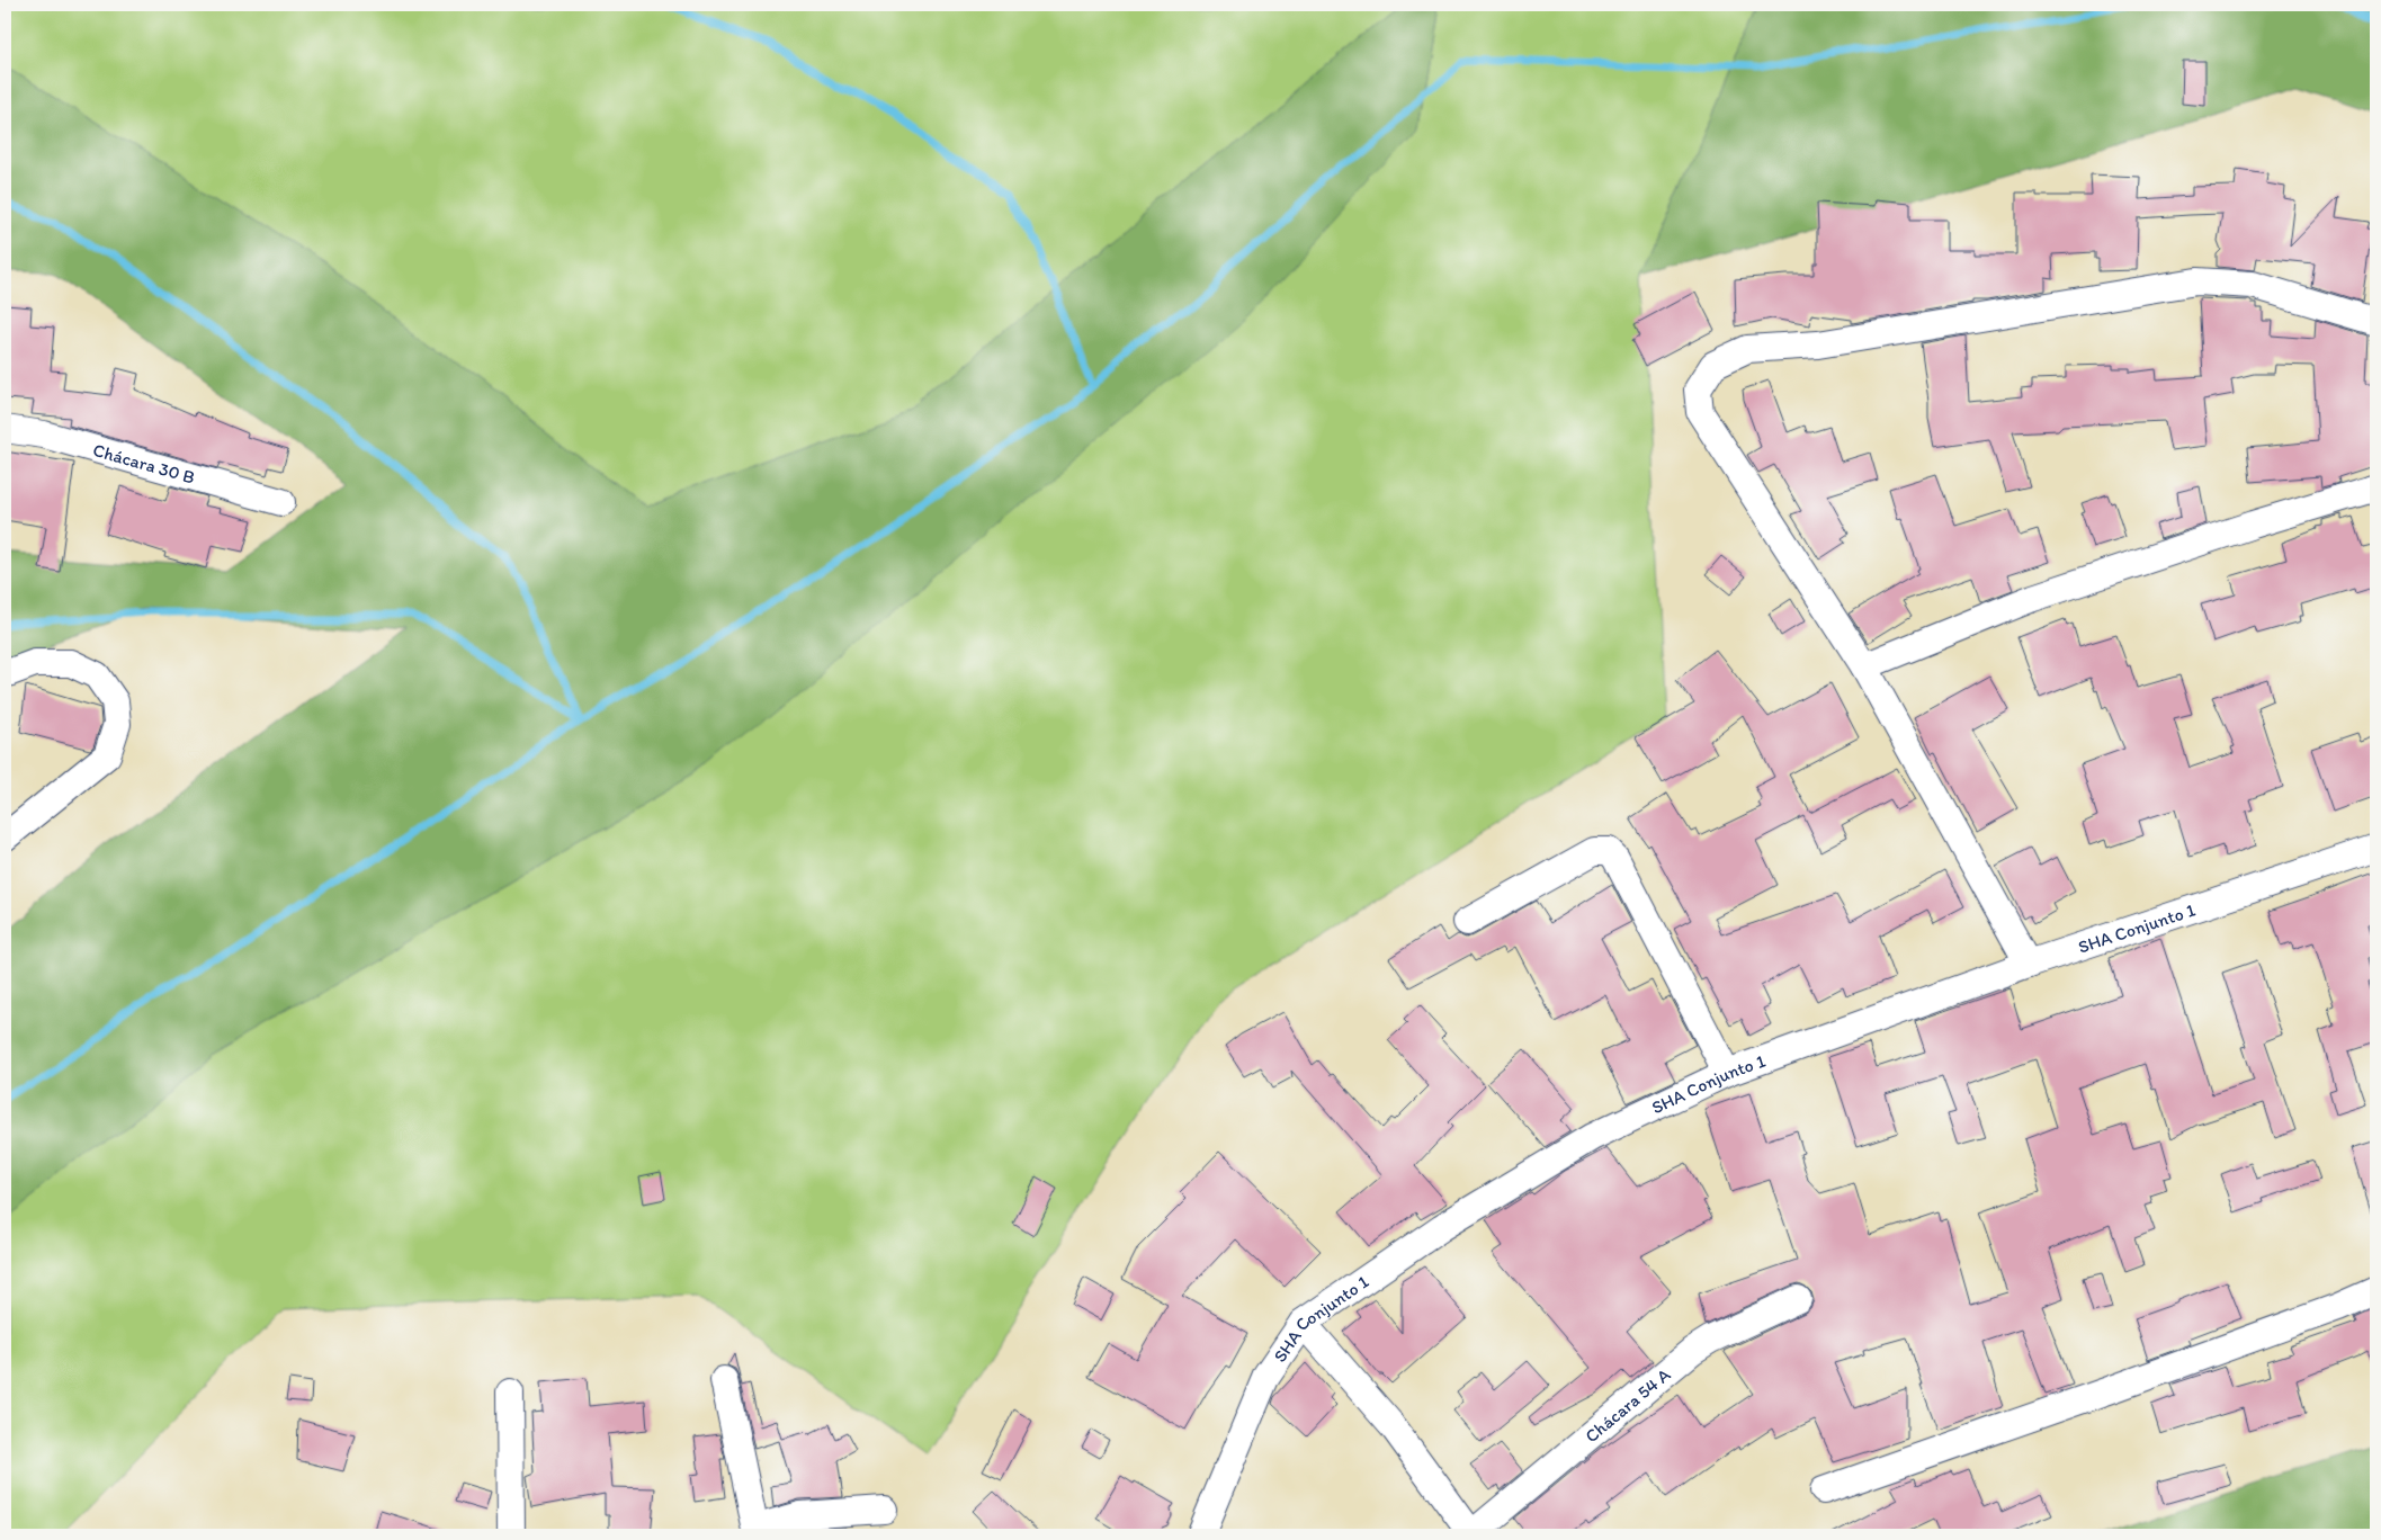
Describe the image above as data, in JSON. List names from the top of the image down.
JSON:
{
  "streets": {
    "street": ["Chácara 30 B", "SHA Conjunto 1", "Chácara 54 A"]
  },
  "crossings": [
    ["SHA Conjunto 1", "Chácara 54 A"]
  ]
}
